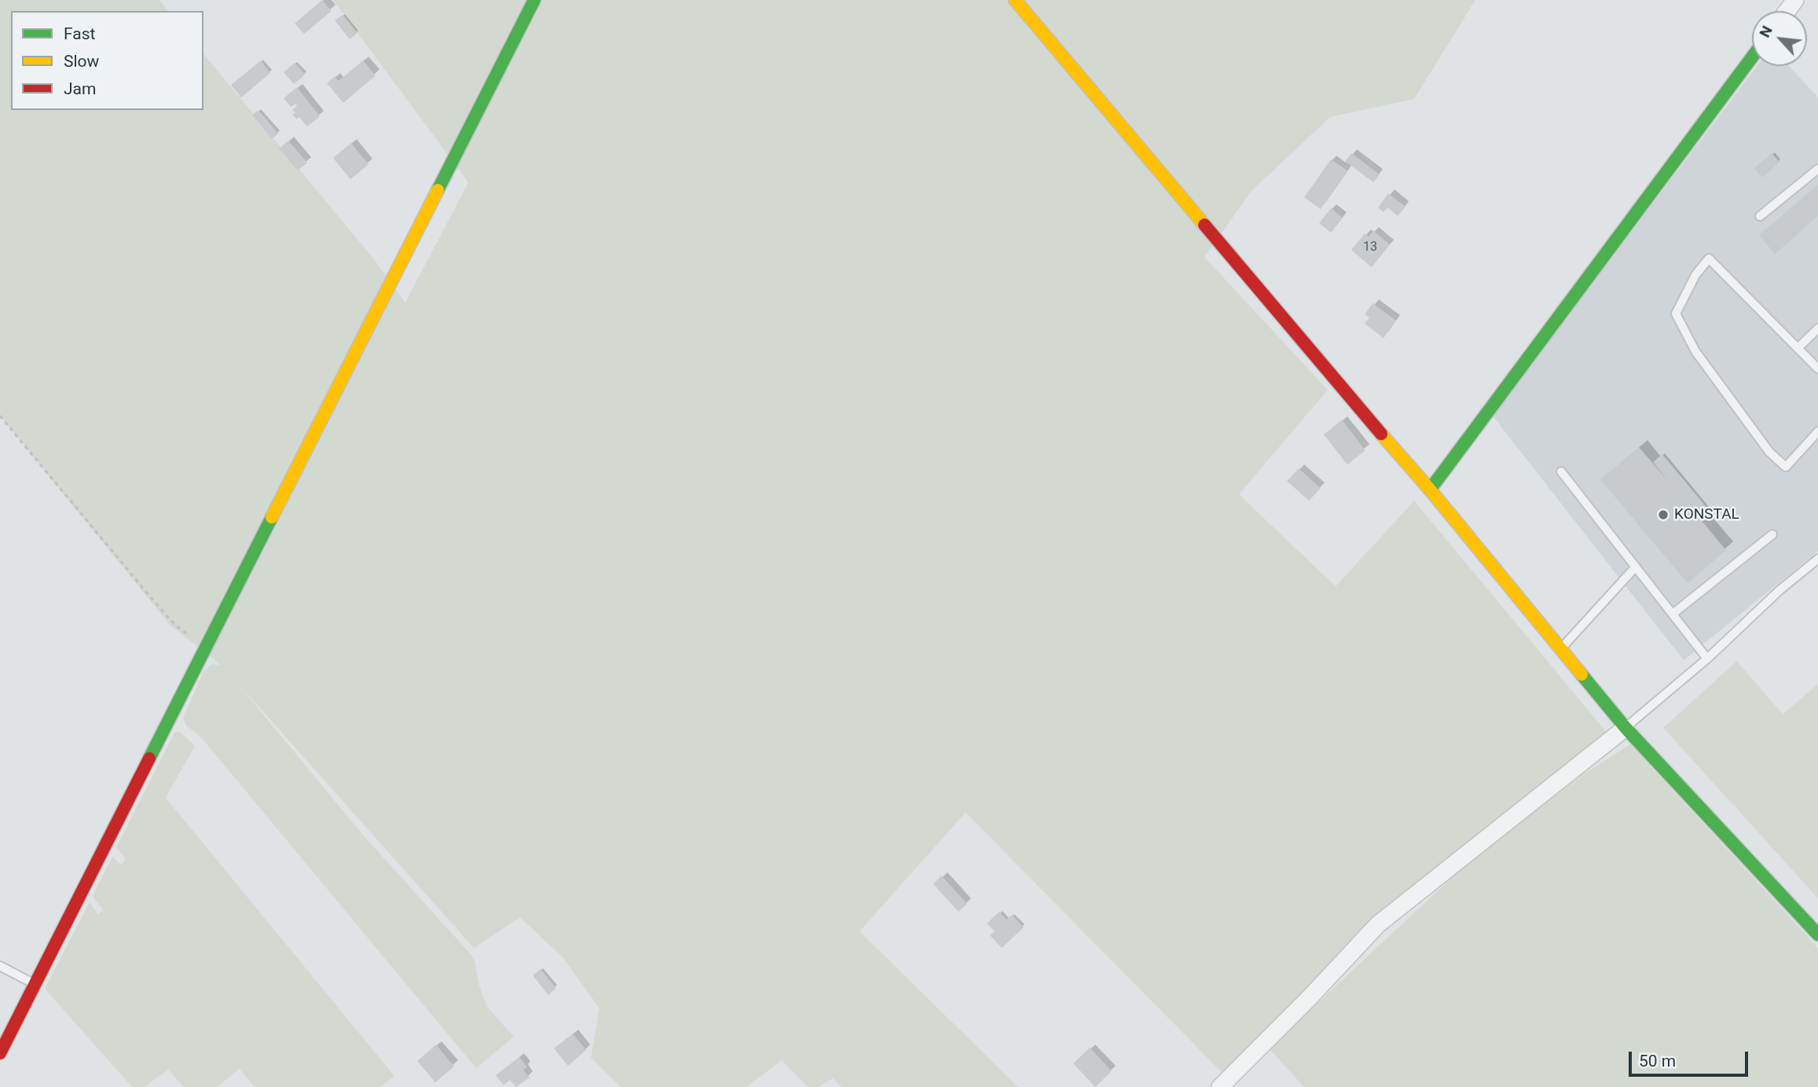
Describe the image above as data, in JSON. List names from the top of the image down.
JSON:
{
  "places": ["KONSTAL"],
  "house_numbers": ["13"],
  "legend": ["Fast", "Slow", "Jam"],
  "scale_bar": "50 m",
  "north": "top left"
}
